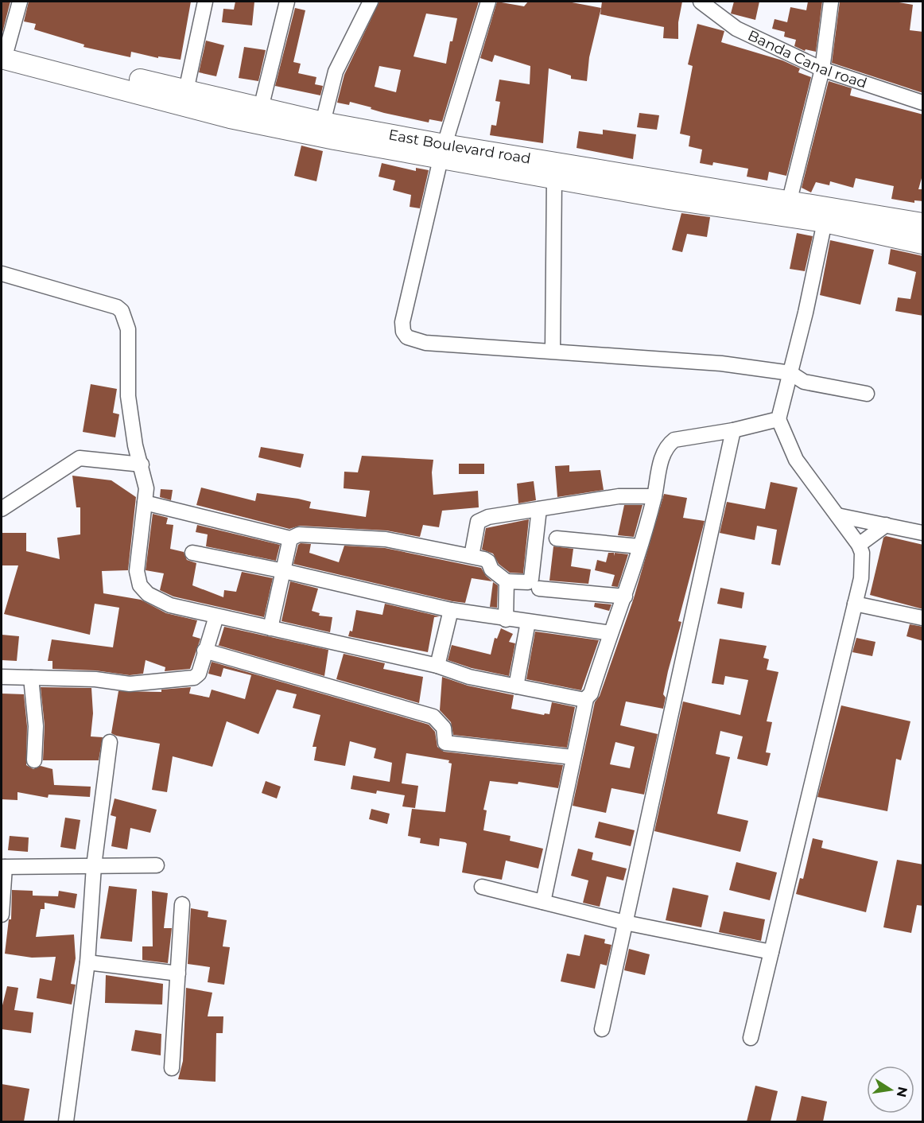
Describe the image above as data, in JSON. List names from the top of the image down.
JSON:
{
  "streets": {
    "main road": ["East Boulevard road"],
    "street": ["Banda Canal road"]
  },
  "north": "right"
}
